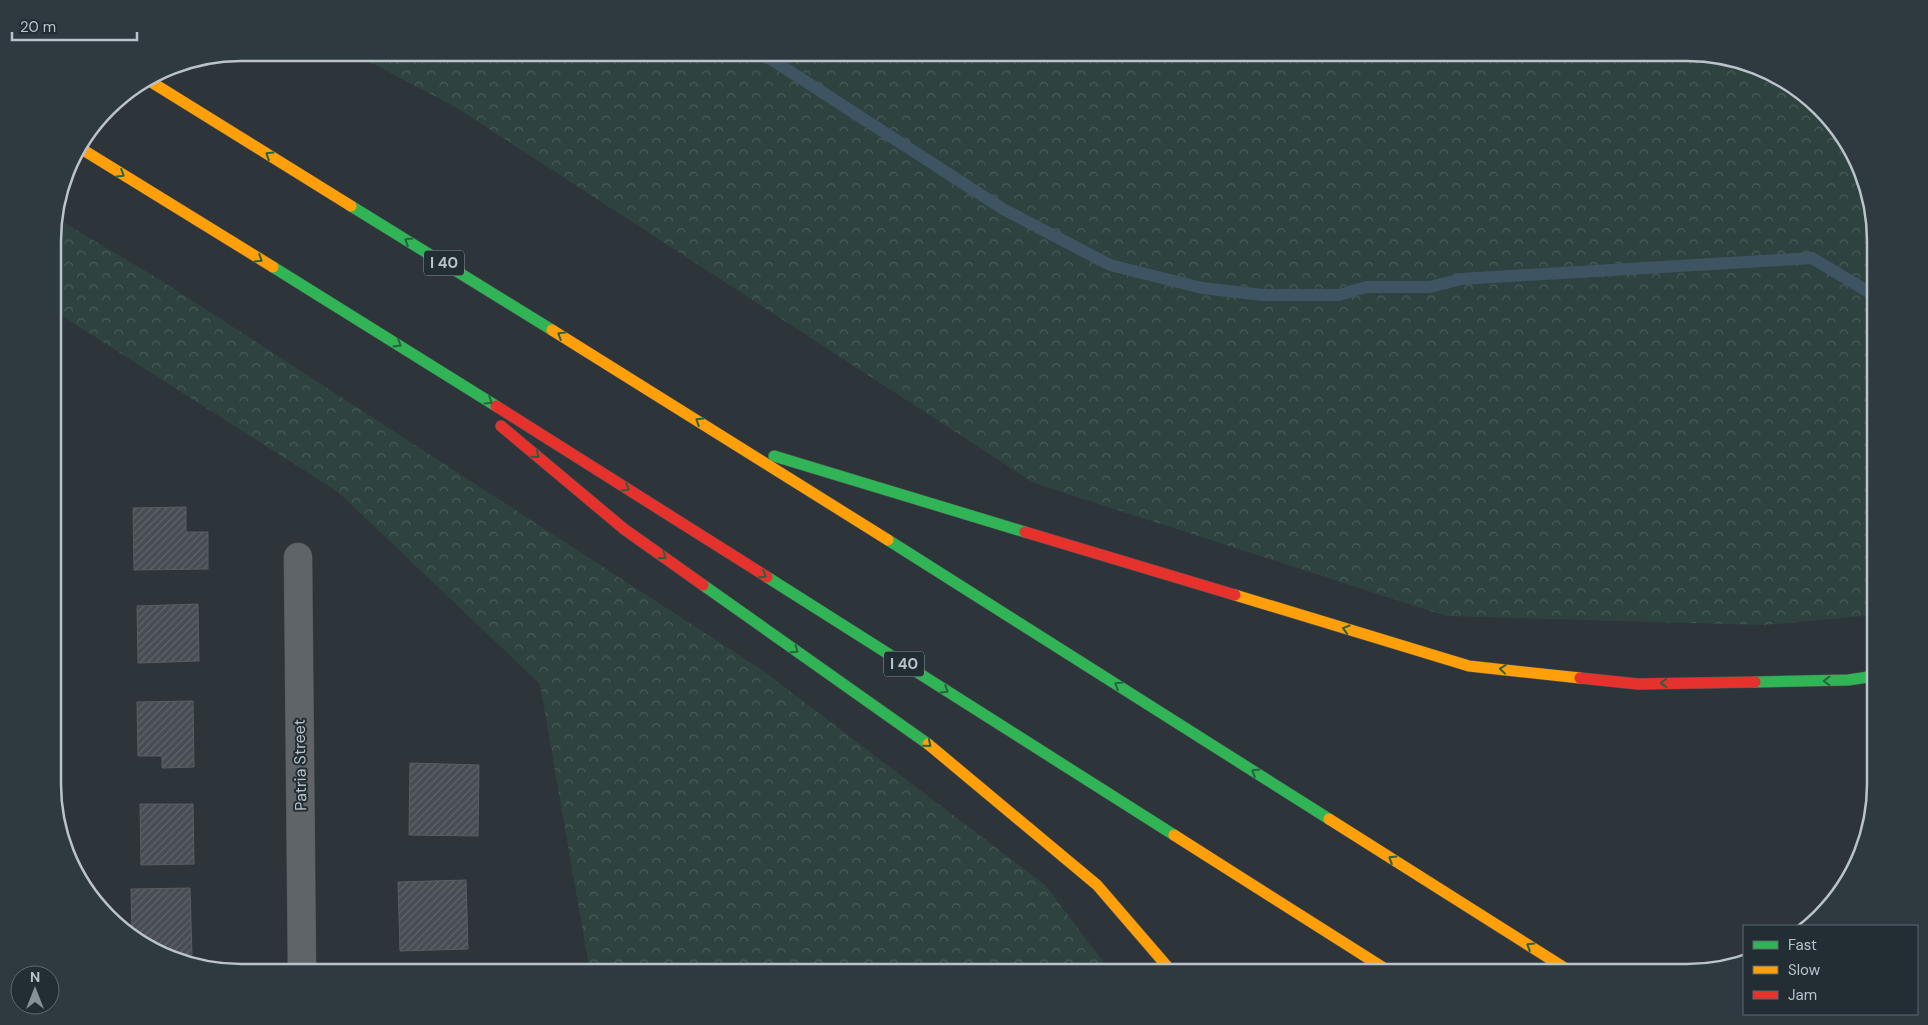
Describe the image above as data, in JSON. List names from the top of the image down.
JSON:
{
  "streets": {
    "highway": ["I 40"],
    "street": ["Patria Street"]
  },
  "legend": ["Fast", "Slow", "Jam"],
  "scale_bar": "20 m",
  "north": "top"
}
